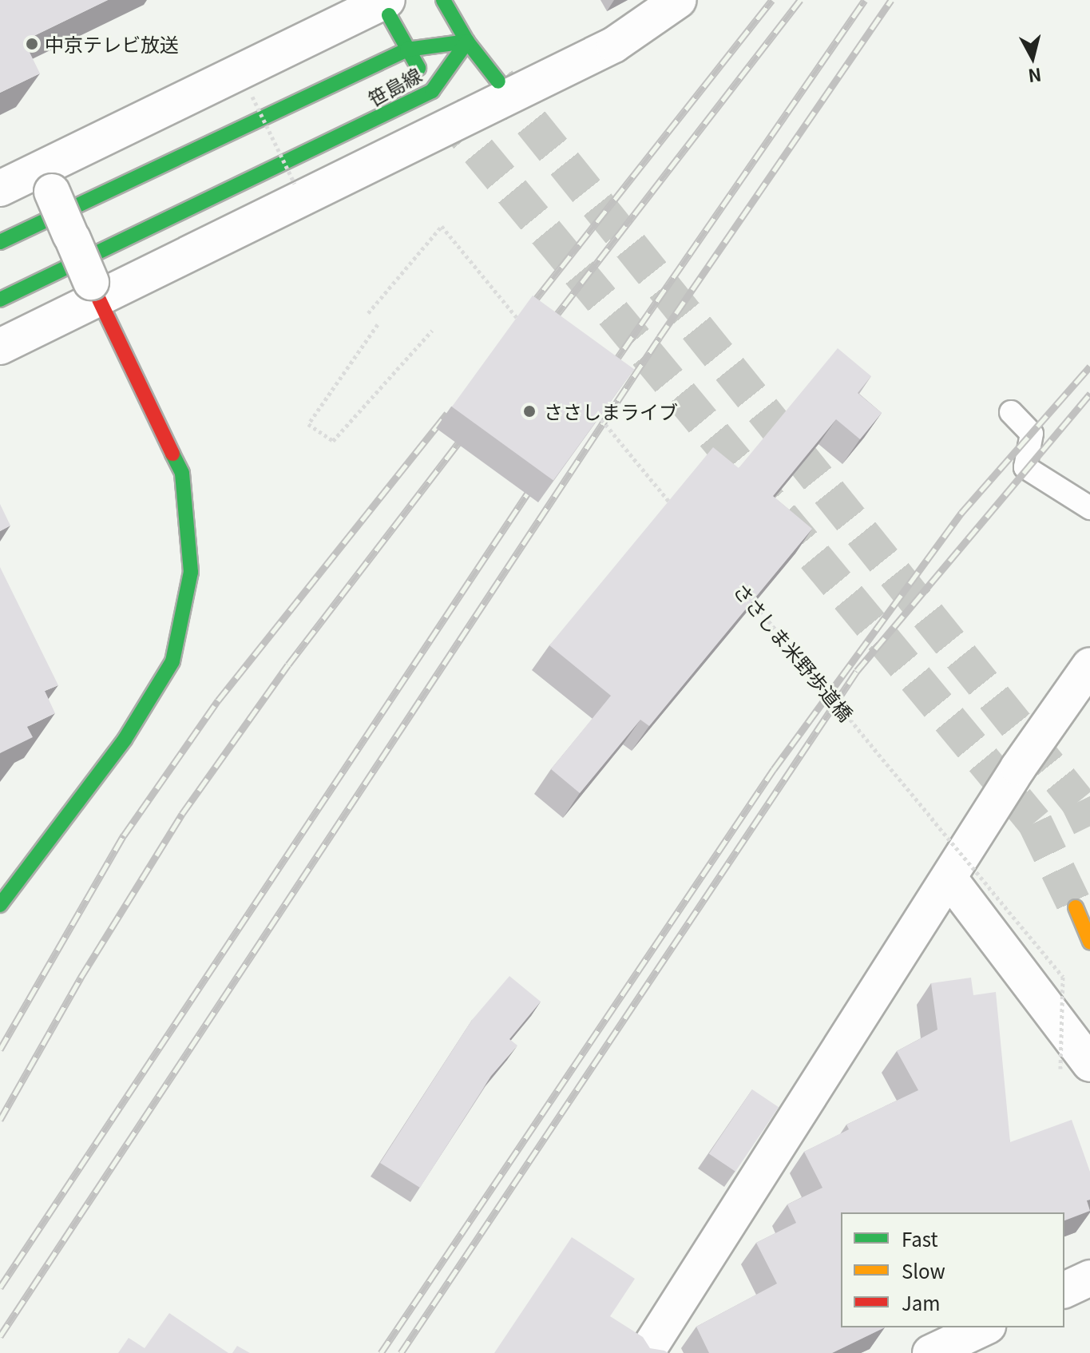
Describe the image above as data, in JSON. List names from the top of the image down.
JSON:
{
  "streets": {
    "street": ["笹島線"],
    "path": ["ささしま米野歩道橋"]
  },
  "places": ["中京テレビ放送", "ささしまライブ"],
  "legend": ["Fast", "Slow", "Jam"],
  "north": "bottom"
}
